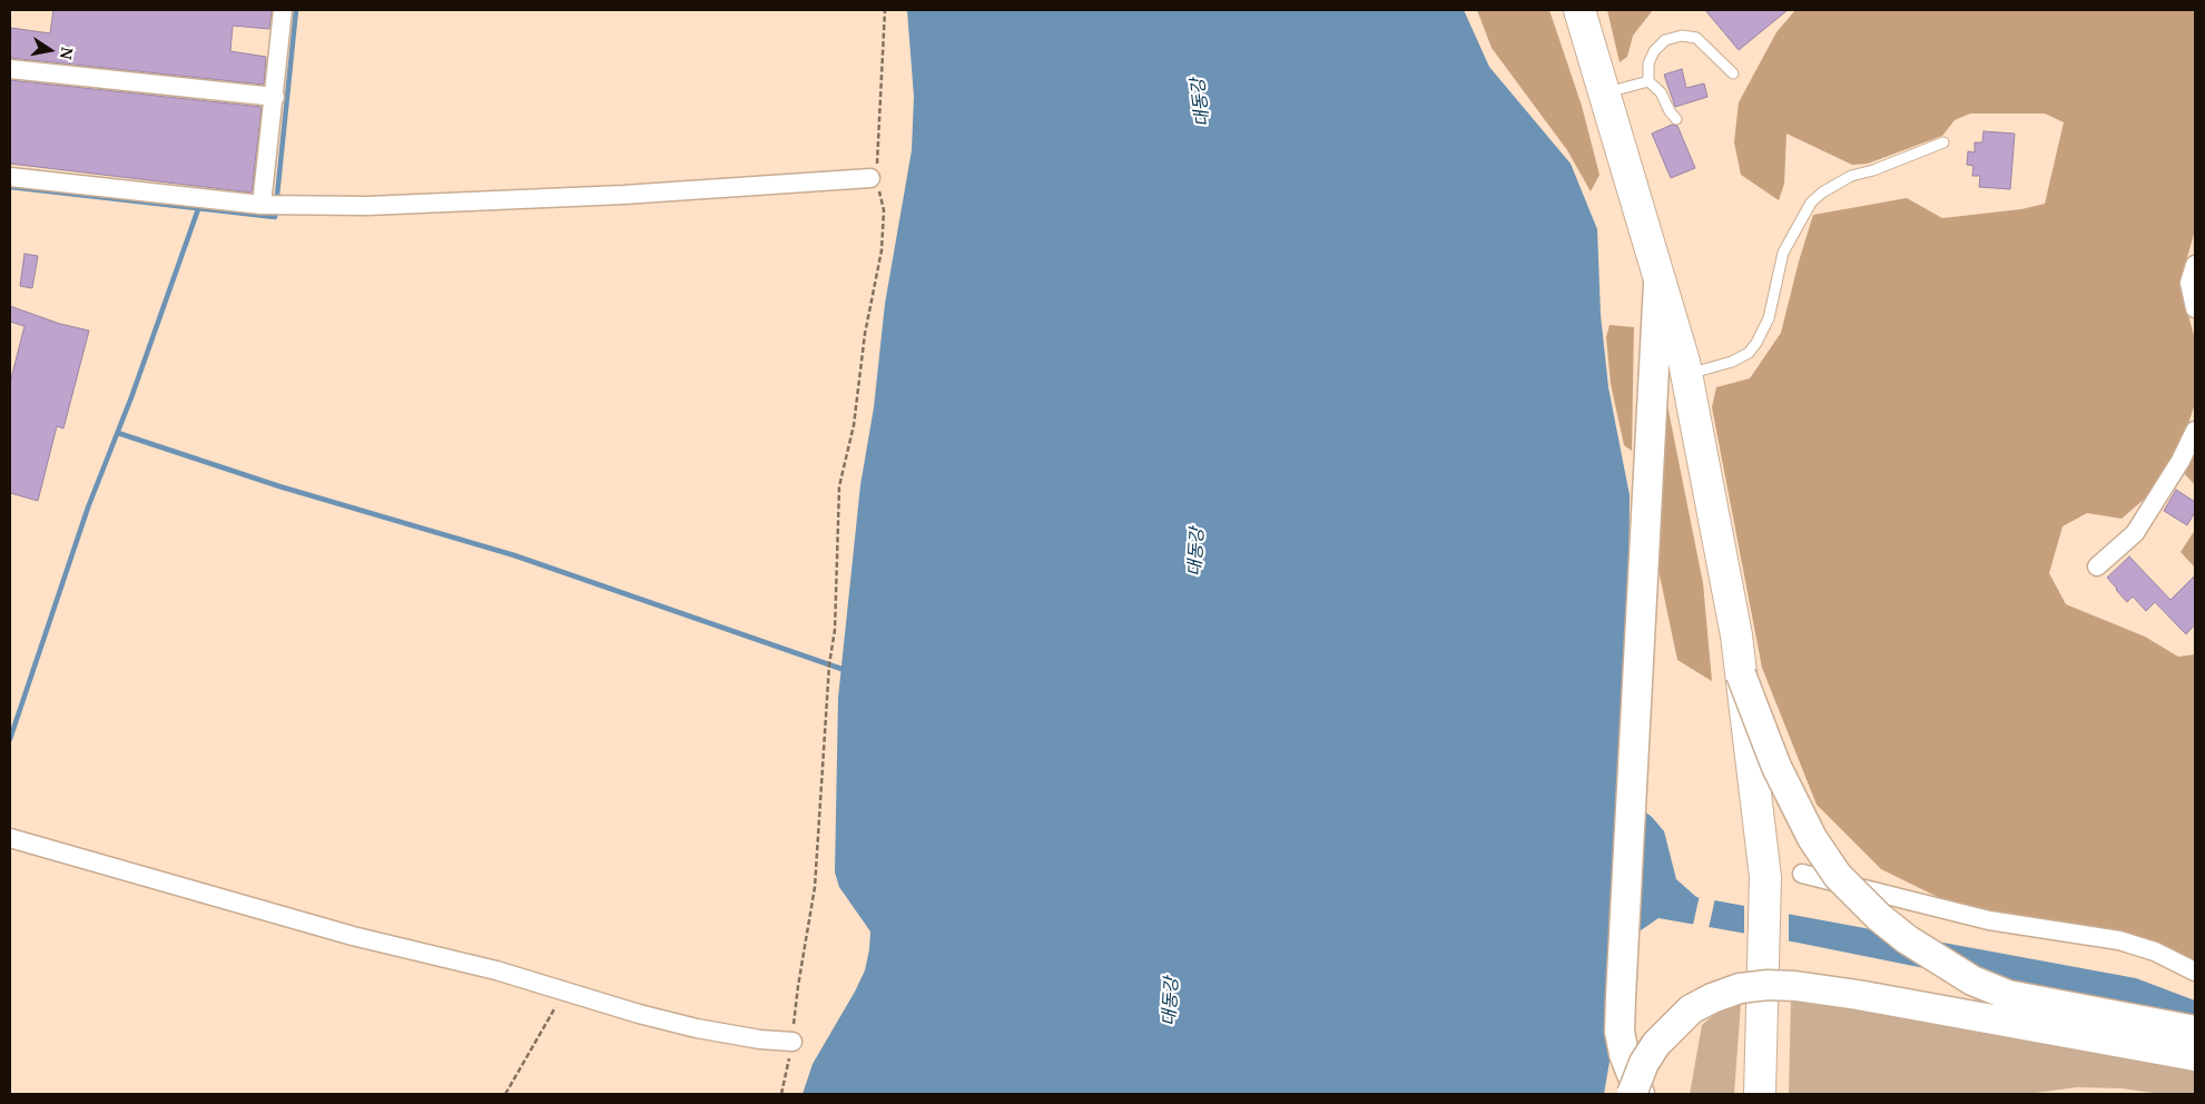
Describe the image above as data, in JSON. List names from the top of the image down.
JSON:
{
  "water": ["대동강"],
  "north": "right"
}
